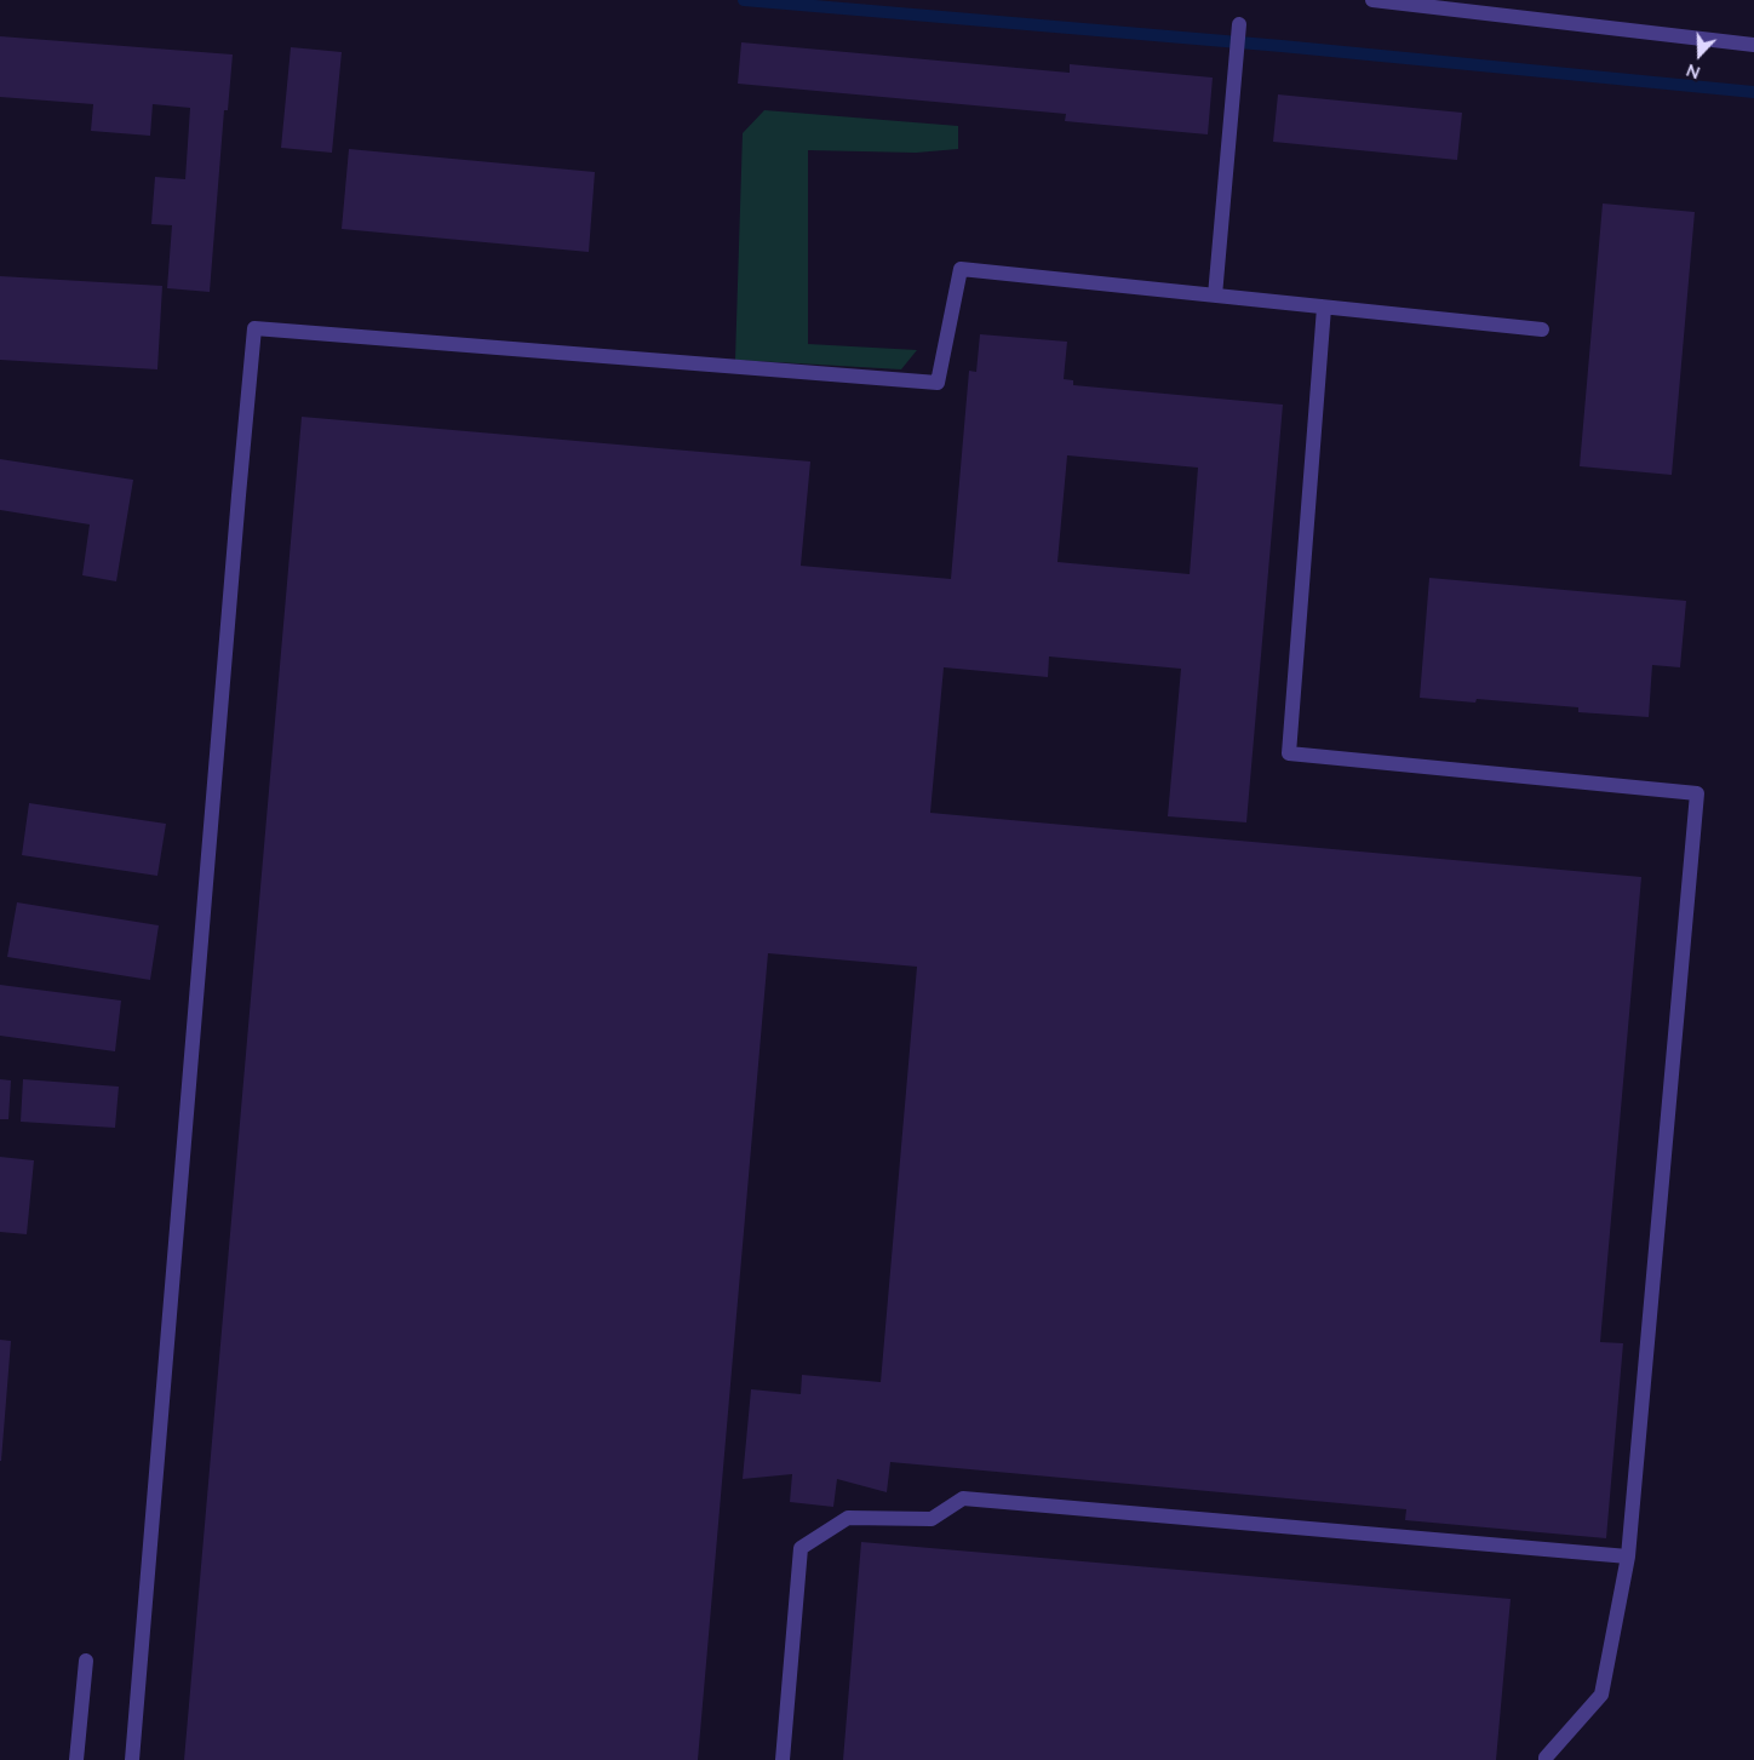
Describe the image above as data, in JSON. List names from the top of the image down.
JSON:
{
  "north": "bottom"
}
